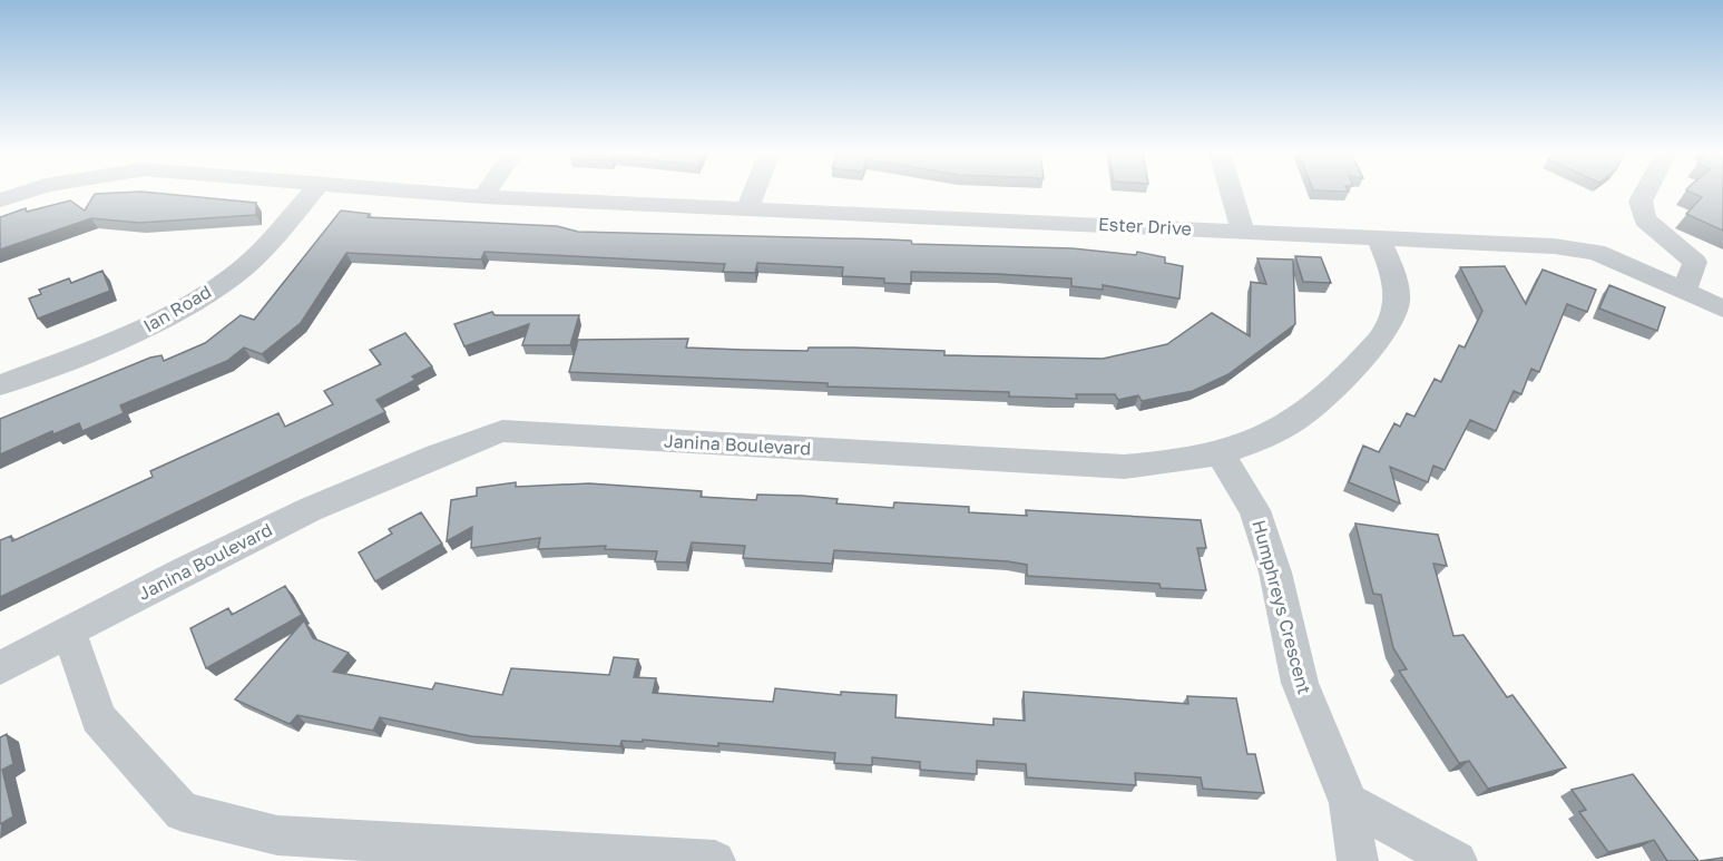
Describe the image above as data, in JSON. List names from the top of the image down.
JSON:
{
  "streets": {
    "street": [
      "Ester Drive",
      "Ian Road",
      "Janina Boulevard",
      "Humphreys Crescent"
    ]
  },
  "crossings": [
    ["Ester Drive", "Janina Boulevard"],
    ["Janina Boulevard", "Humphreys Crescent"]
  ]
}
